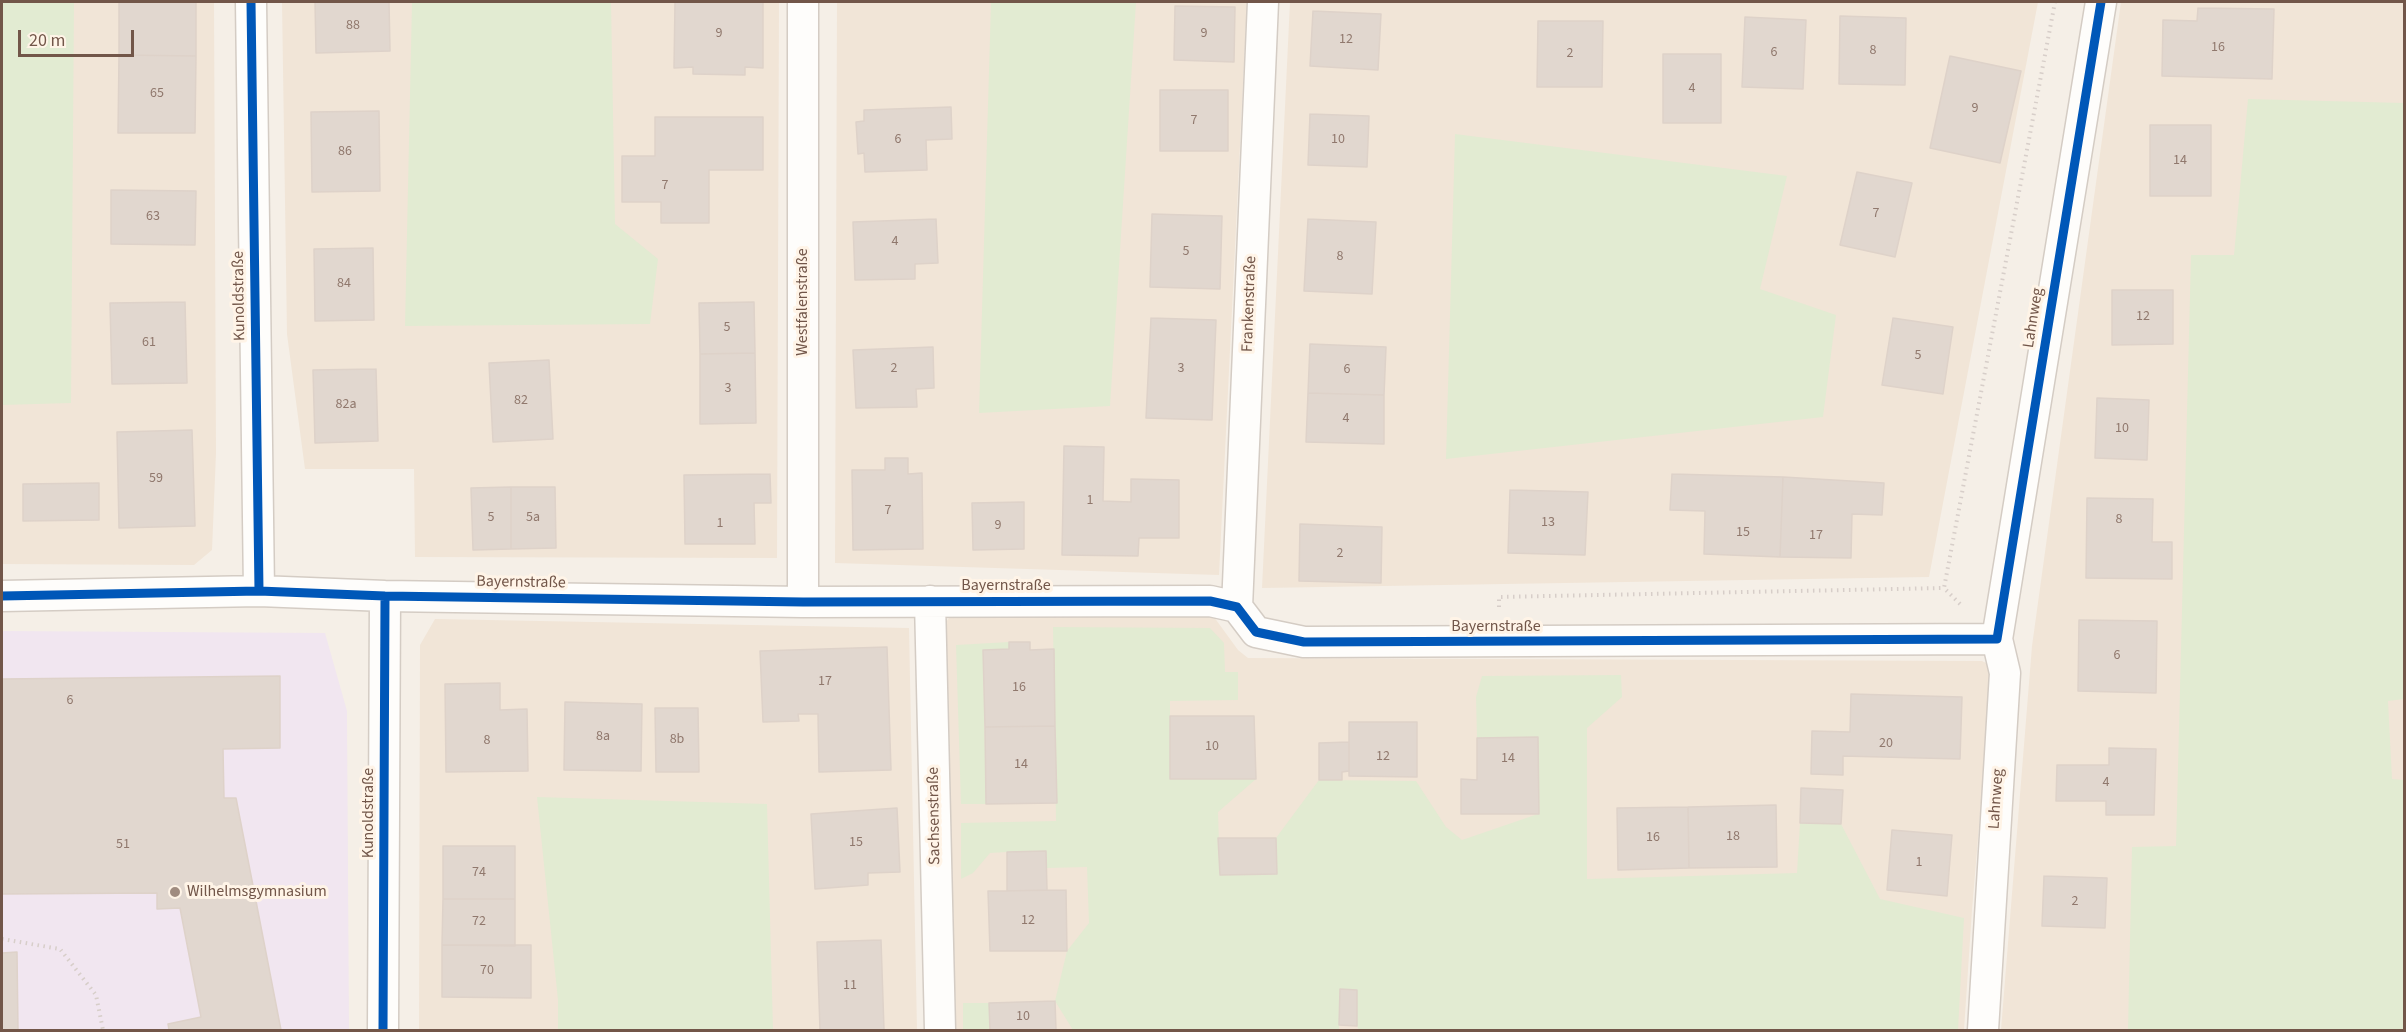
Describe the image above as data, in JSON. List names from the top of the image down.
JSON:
{
  "streets": {
    "street": [
      "Kunoldstraße",
      "Westfalenstraße",
      "Frankenstraße",
      "Lahnweg",
      "Bayernstraße",
      "Sachsenstraße"
    ]
  },
  "crossings": [
    ["Kunoldstraße", "Bayernstraße"],
    ["Westfalenstraße", "Bayernstraße"],
    ["Frankenstraße", "Bayernstraße"],
    ["Lahnweg", "Bayernstraße"],
    ["Bayernstraße", "Sachsenstraße"]
  ],
  "places": ["Wilhelmsgymnasium"],
  "house_numbers": [
    "88",
    "9",
    "9",
    "12",
    "16",
    "8",
    "6",
    "2",
    "4",
    "65",
    "9",
    "7",
    "6",
    "10",
    "86",
    "14",
    "7",
    "7",
    "63",
    "4",
    "5",
    "8",
    "84",
    "12",
    "5",
    "61",
    "5",
    "2",
    "3",
    "6",
    "3",
    "82",
    "82a",
    "4",
    "10",
    "59",
    "1",
    "7",
    "5",
    "5a",
    "8",
    "13",
    "1",
    "9",
    "15",
    "17",
    "2",
    "6",
    "17",
    "16",
    "6",
    "8a",
    "8b",
    "8",
    "20",
    "10",
    "12",
    "14",
    "14",
    "4",
    "18",
    "16",
    "15",
    "51",
    "1",
    "74",
    "2",
    "12",
    "72",
    "70",
    "11",
    "10"
  ],
  "scale_bar": "20 m"
}
